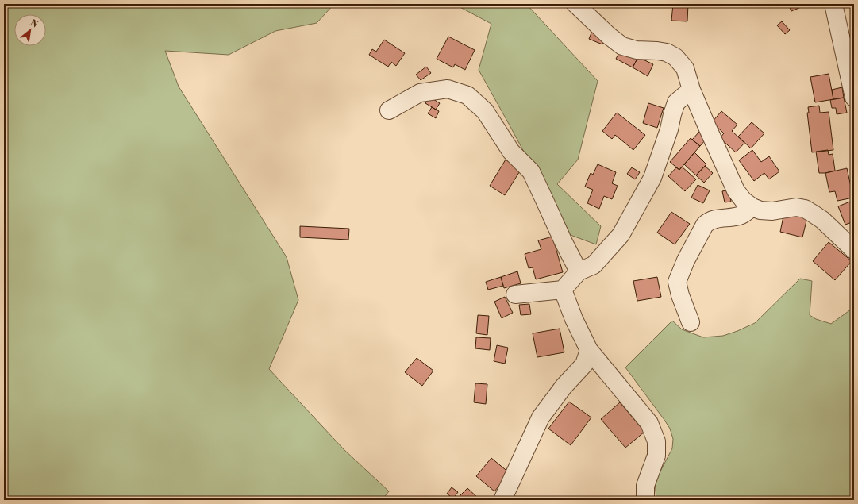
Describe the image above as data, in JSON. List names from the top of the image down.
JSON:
{
  "north": "top right"
}
